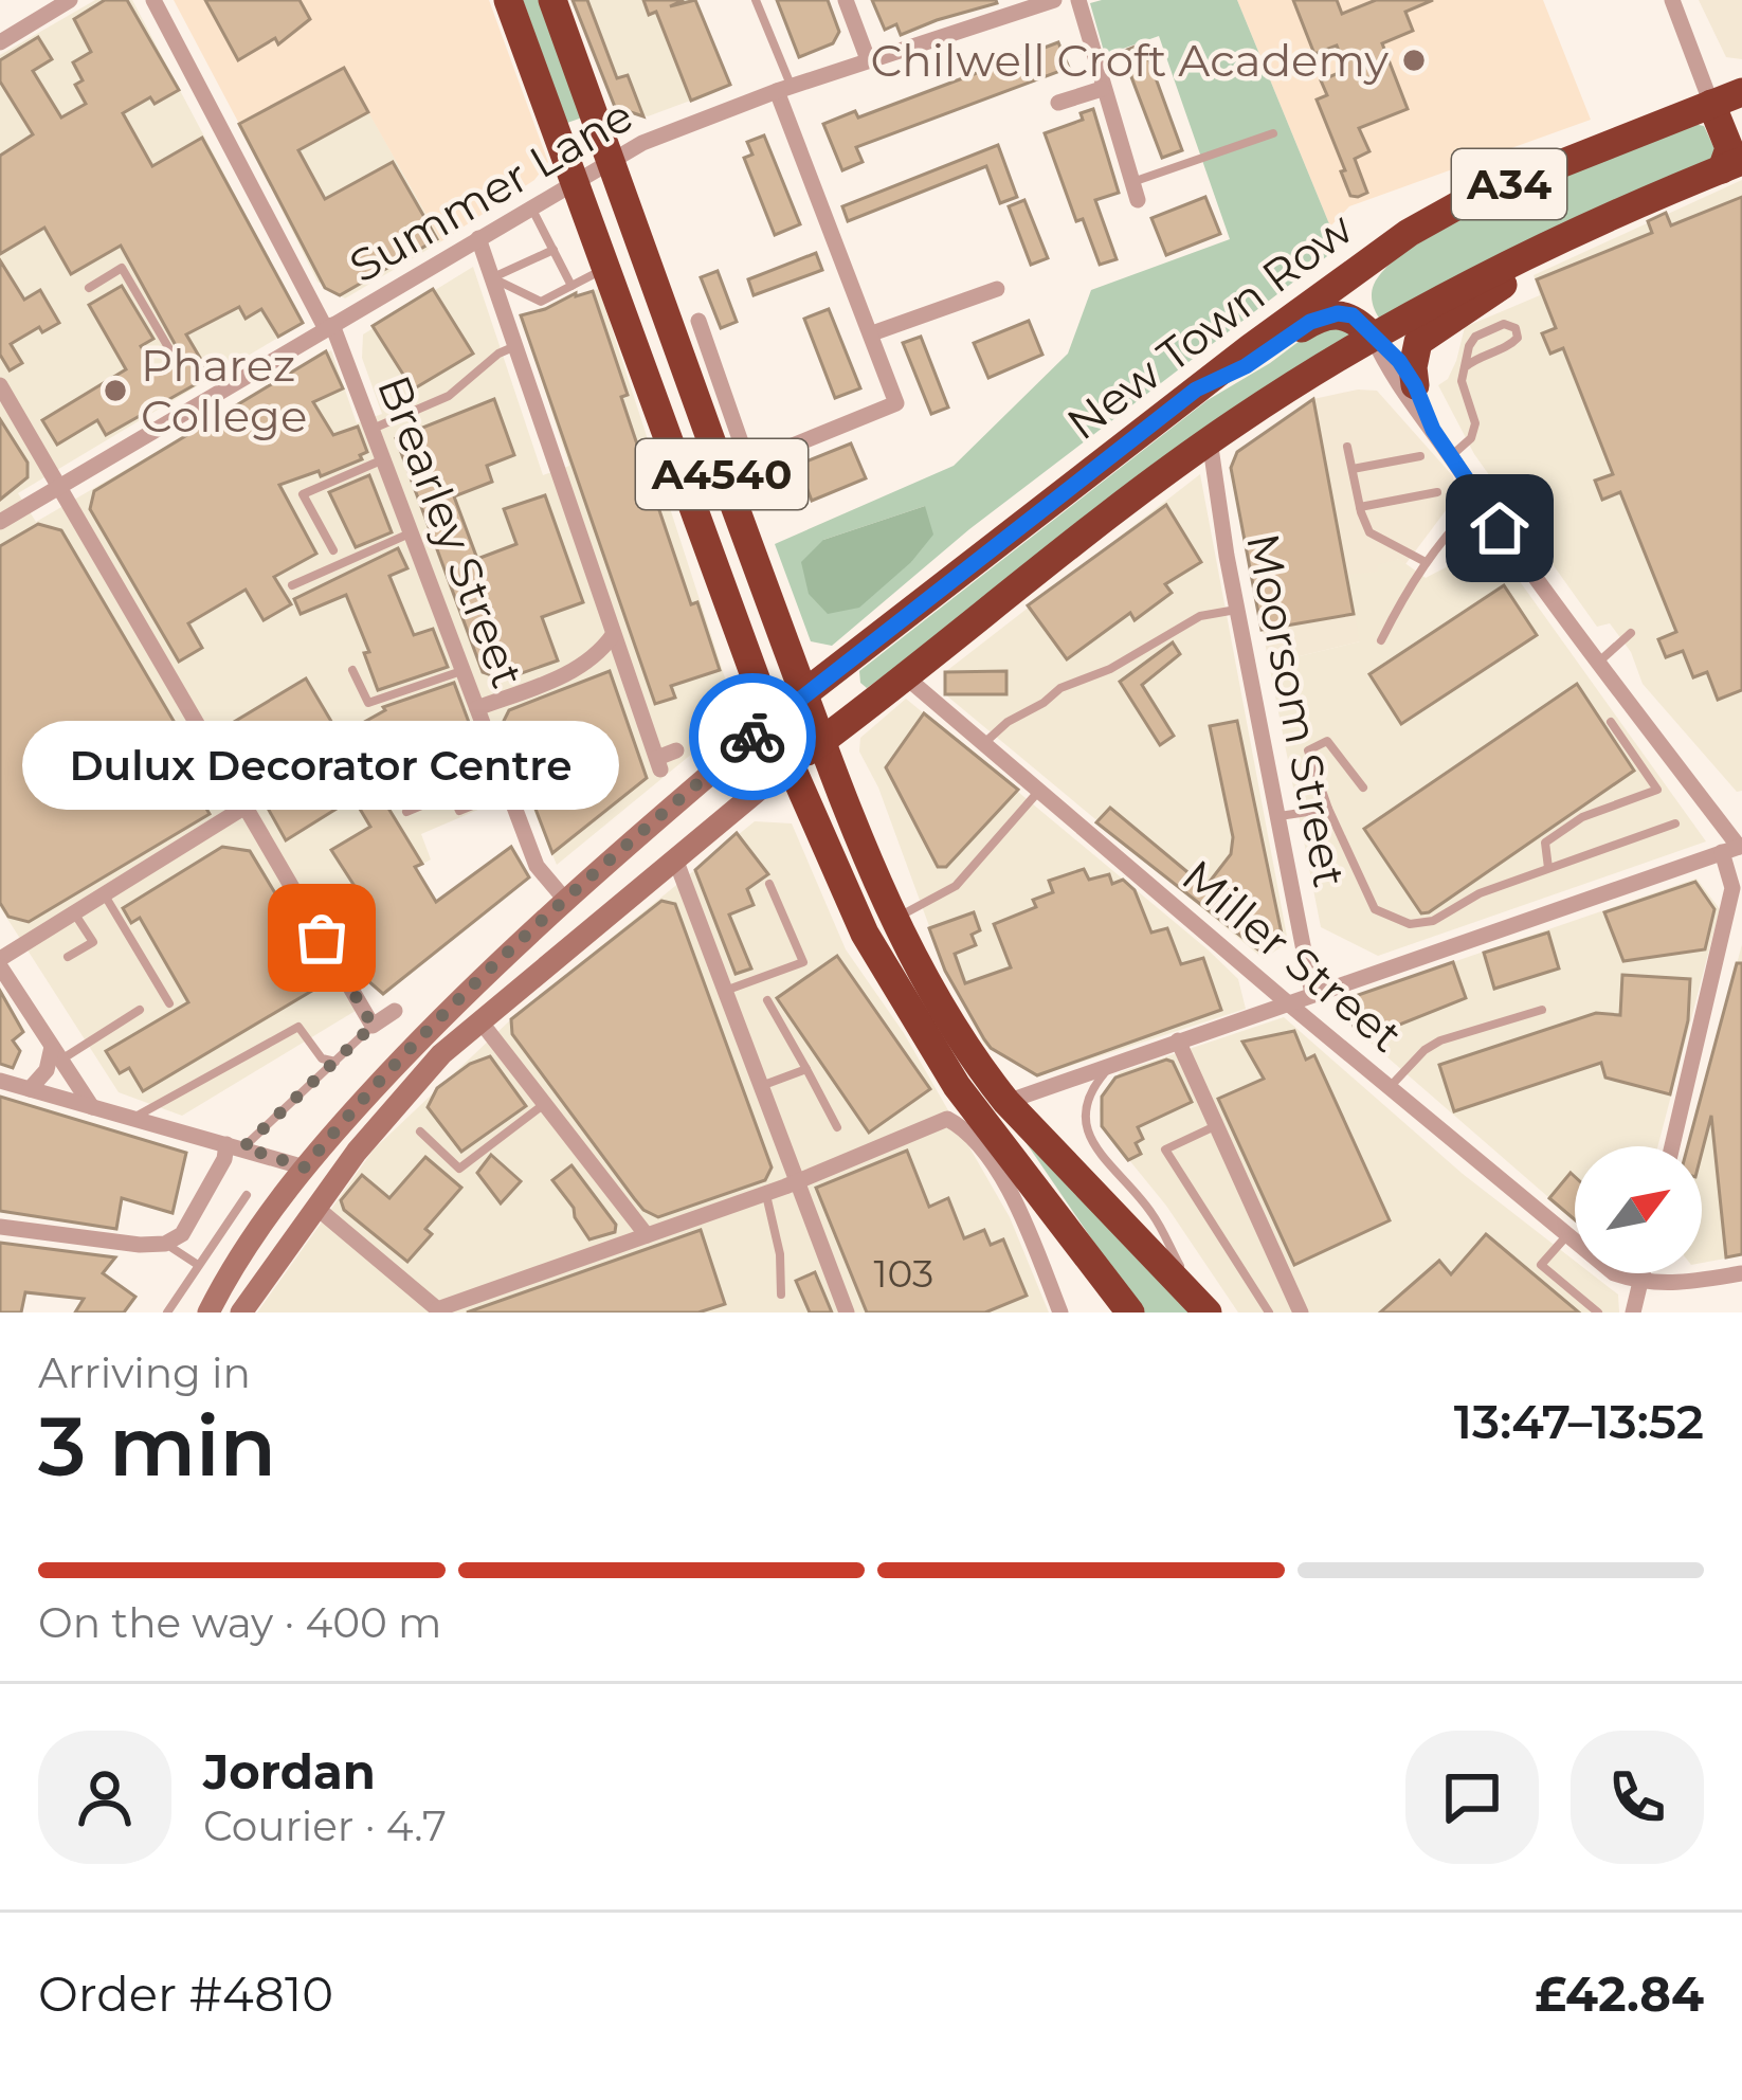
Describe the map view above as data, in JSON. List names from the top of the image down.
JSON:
{
  "streets": {
    "highway": ["A34", "New Town Row", "A4540"],
    "street": [
      "Summer Lane",
      "Brearley Street",
      "Moorsom Street",
      "Miller Street"
    ]
  },
  "crossings": [
    ["A34", "New Town Row"],
    ["A34", "A4540"],
    ["Summer Lane", "A4540"],
    ["Summer Lane", "Brearley Street"],
    ["New Town Row", "A4540"],
    ["New Town Row", "Moorsom Street"],
    ["New Town Row", "Miller Street"]
  ],
  "places": ["Chilwell Croft Academy", "Pharez College", "Dulux Decorator Centre"],
  "house_numbers": ["103"],
  "north": "top right",
  "page": {
    "bubble": "Dulux Decorator Centre",
    "heading": ["3 min", "Arriving in", "13:47–13:52"],
    "panel": [
      "Jordan",
      "Courier · 4.7",
      "Order #4810",
      "£42.84"
    ],
    "bar": "On the way · 400 m"
  }
}
